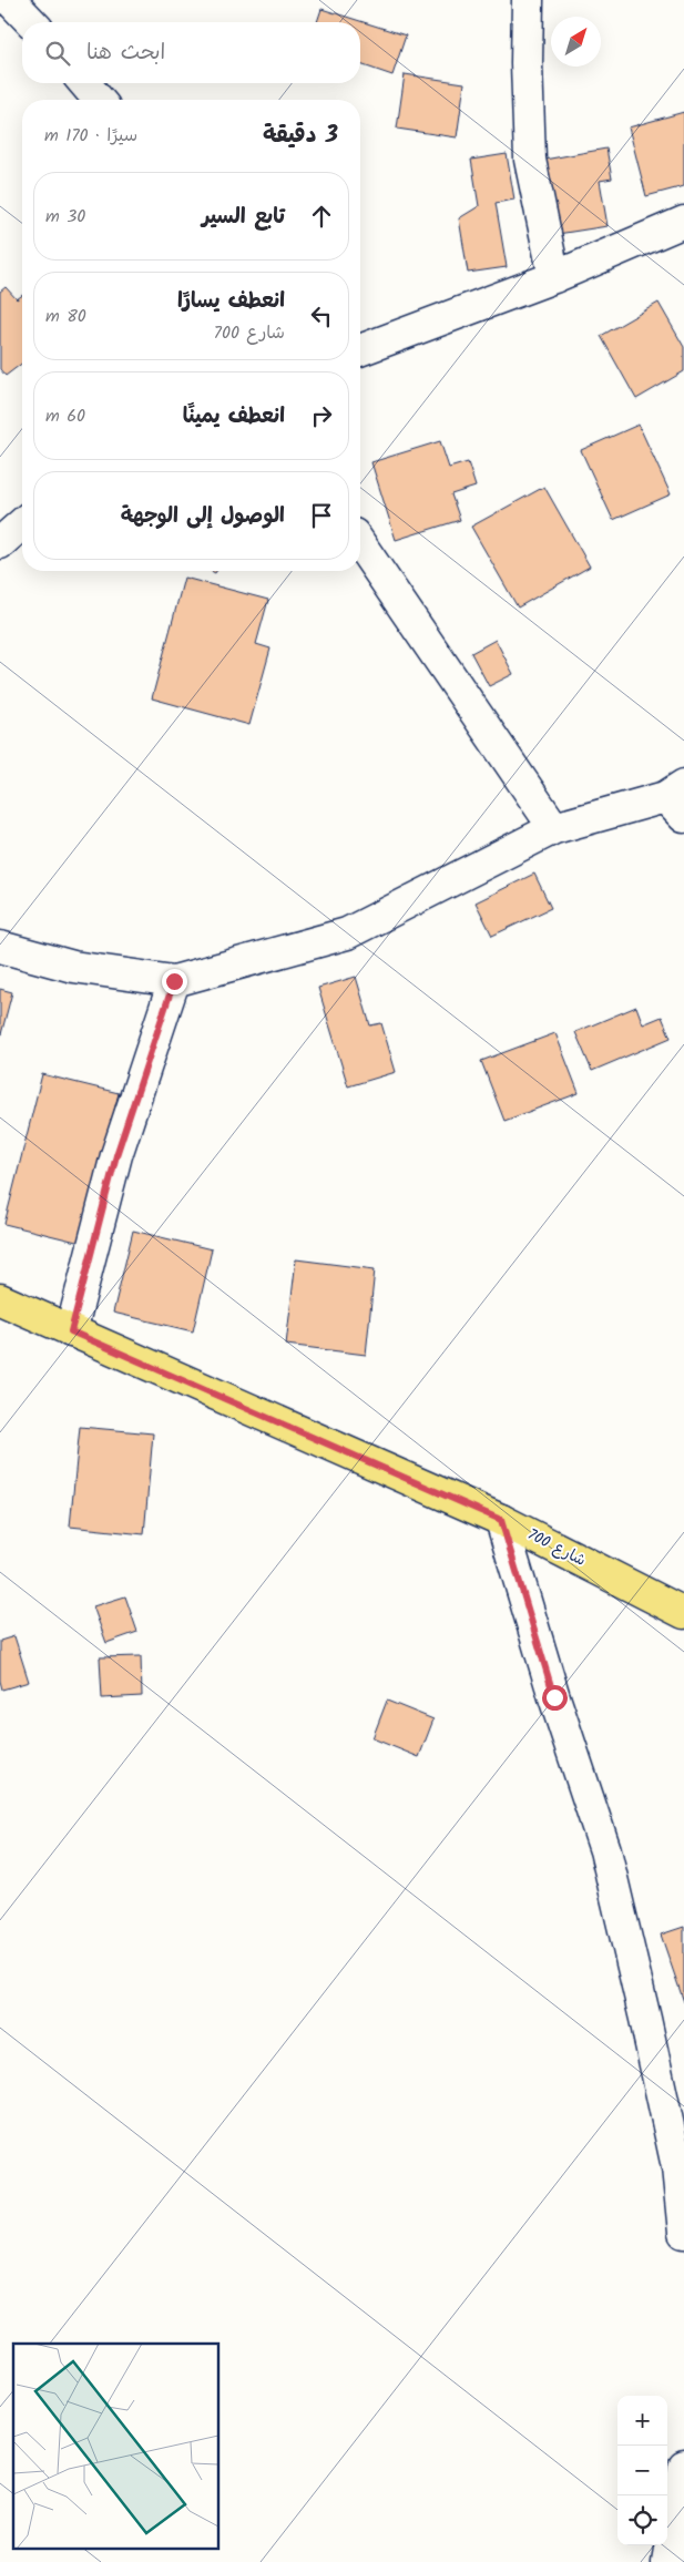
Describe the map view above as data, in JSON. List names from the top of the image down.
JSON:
{
  "streets": {
    "main road": ["شارع 700"]
  },
  "north": "top right",
  "page": {
    "search": "ابحث هنا",
    "heading": ["3 دقيقة", "سيرًا · 170 m"],
    "list": [
      ["تابع السير", "30 m"],
      ["انعطف يسارًا", "شارع 700", "80 m"],
      ["انعطف يمينًا", "60 m"],
      "الوصول إلى الوجهة"
    ],
    "map_buttons": ["+", "−"]
  }
}
